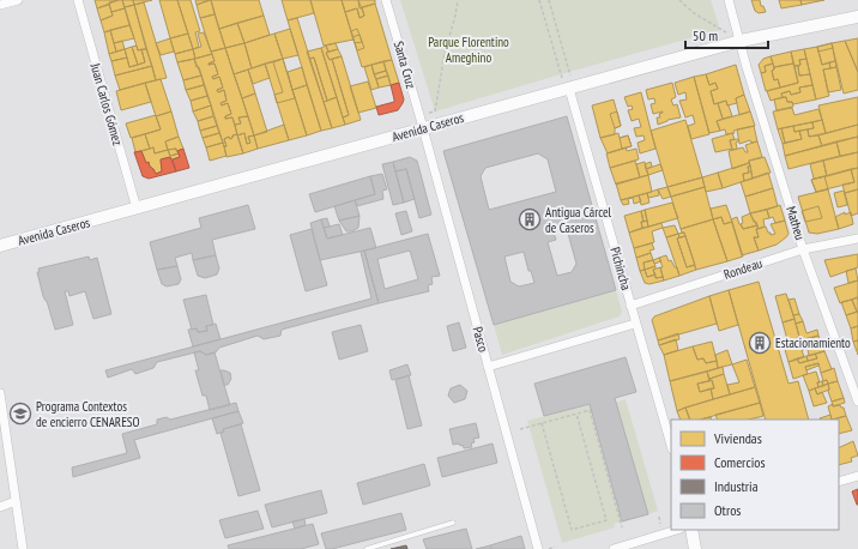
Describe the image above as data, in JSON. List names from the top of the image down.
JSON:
{
  "streets": {
    "main road": ["Avenida Caseros"],
    "street": [
      "Santa Cruz",
      "Juan Carlos Gómez",
      "Matheu",
      "Pichincha",
      "Rondeau",
      "Pasco"
    ]
  },
  "crossings": [
    ["Santa Cruz", "Avenida Caseros"],
    ["Santa Cruz", "Pasco"],
    ["Juan Carlos Gómez", "Avenida Caseros"],
    ["Avenida Caseros", "Matheu"],
    ["Avenida Caseros", "Pichincha"],
    ["Avenida Caseros", "Pasco"],
    ["Matheu", "Rondeau"],
    ["Pichincha", "Rondeau"]
  ],
  "parks": ["Parque Florentino Ameghino"],
  "places": {
    "building": ["Antigua Cárcel de Caseros", "Estacionamiento"],
    "school or university": ["Programa Contextos de encierro CENARESO"]
  },
  "legend": [
    "Viviendas",
    "Comercios",
    "Industria",
    "Otros"
  ],
  "scale_bar": "50 m"
}
